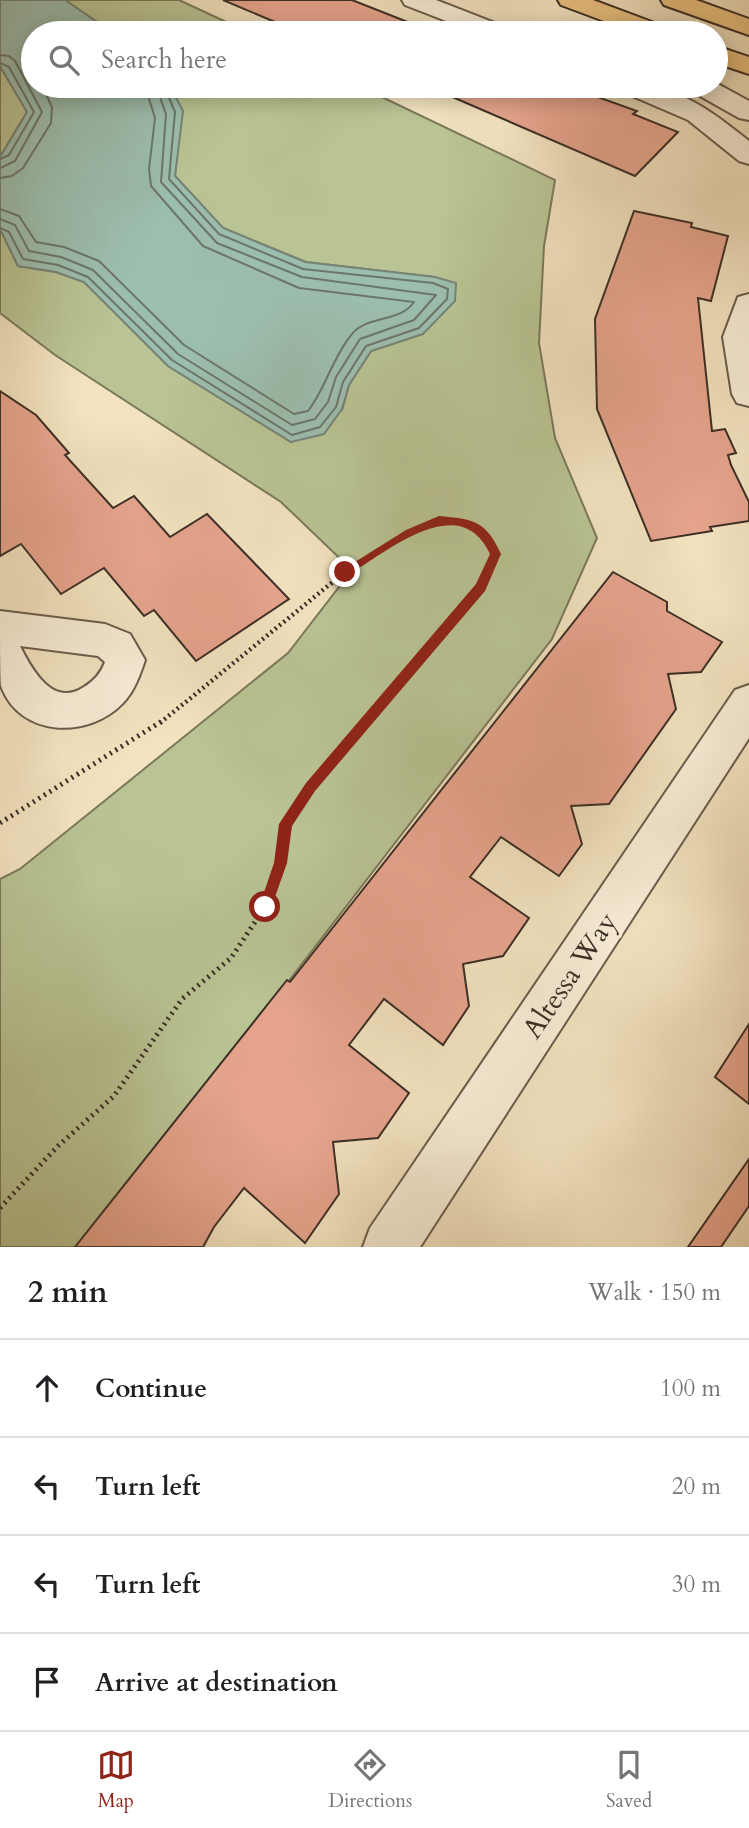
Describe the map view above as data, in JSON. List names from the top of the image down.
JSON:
{
  "streets": {
    "street": ["Altessa Way"]
  },
  "page": {
    "search": "Search here",
    "heading": ["2 min", "Walk · 150 m"],
    "list": [
      ["Continue", "100 m"],
      ["Turn left", "20 m"],
      ["Turn left", "30 m"],
      "Arrive at destination"
    ],
    "nav": ["Map", "Directions", "Saved"]
  }
}
